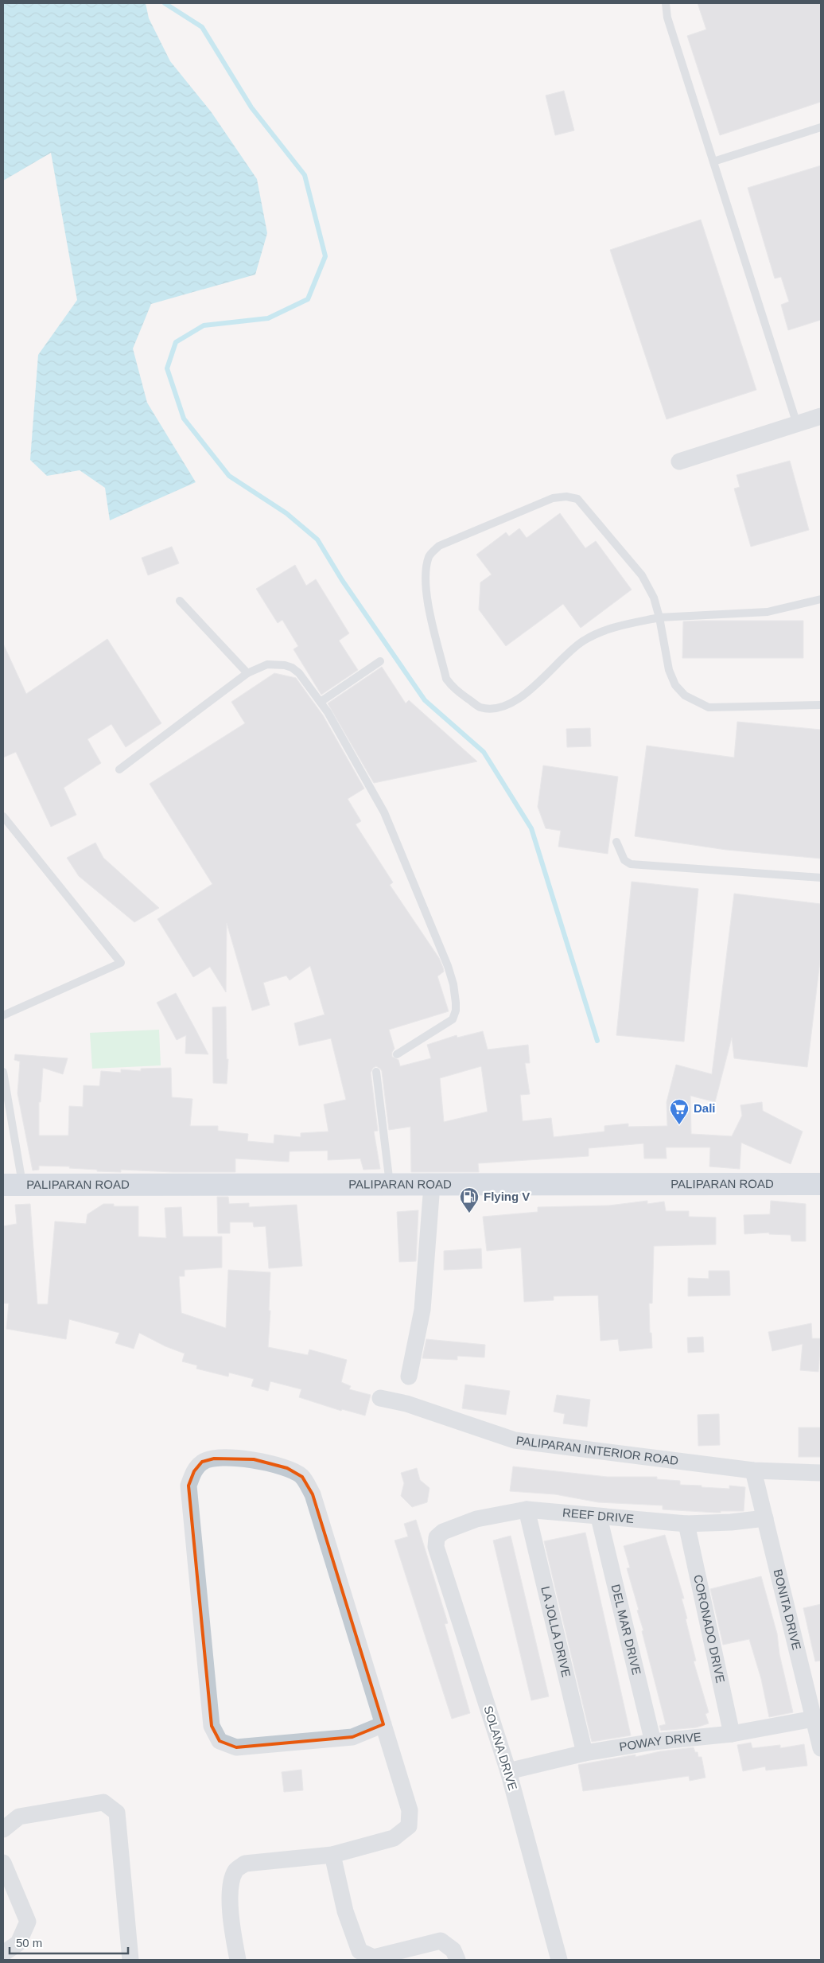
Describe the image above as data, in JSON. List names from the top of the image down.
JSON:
{
  "streets": {
    "main road": ["PALIPARAN ROAD"],
    "street": [
      "PALIPARAN INTERIOR ROAD",
      "REEF DRIVE",
      "BONITA DRIVE",
      "CORONADO DRIVE",
      "DEL MAR DRIVE",
      "LA JOLLA DRIVE",
      "POWAY DRIVE",
      "SOLANA DRIVE"
    ]
  },
  "crossings": [
    ["PALIPARAN INTERIOR ROAD", "BONITA DRIVE"],
    ["REEF DRIVE", "BONITA DRIVE"],
    ["REEF DRIVE", "CORONADO DRIVE"],
    ["REEF DRIVE", "DEL MAR DRIVE"],
    ["REEF DRIVE", "LA JOLLA DRIVE"],
    ["REEF DRIVE", "SOLANA DRIVE"],
    ["BONITA DRIVE", "POWAY DRIVE"],
    ["CORONADO DRIVE", "POWAY DRIVE"],
    ["DEL MAR DRIVE", "POWAY DRIVE"],
    ["LA JOLLA DRIVE", "POWAY DRIVE"],
    ["POWAY DRIVE", "SOLANA DRIVE"]
  ],
  "places": {
    "supermarket": ["Dali"],
    "fuel station": ["Flying V"]
  },
  "scale_bar": "50 m"
}
